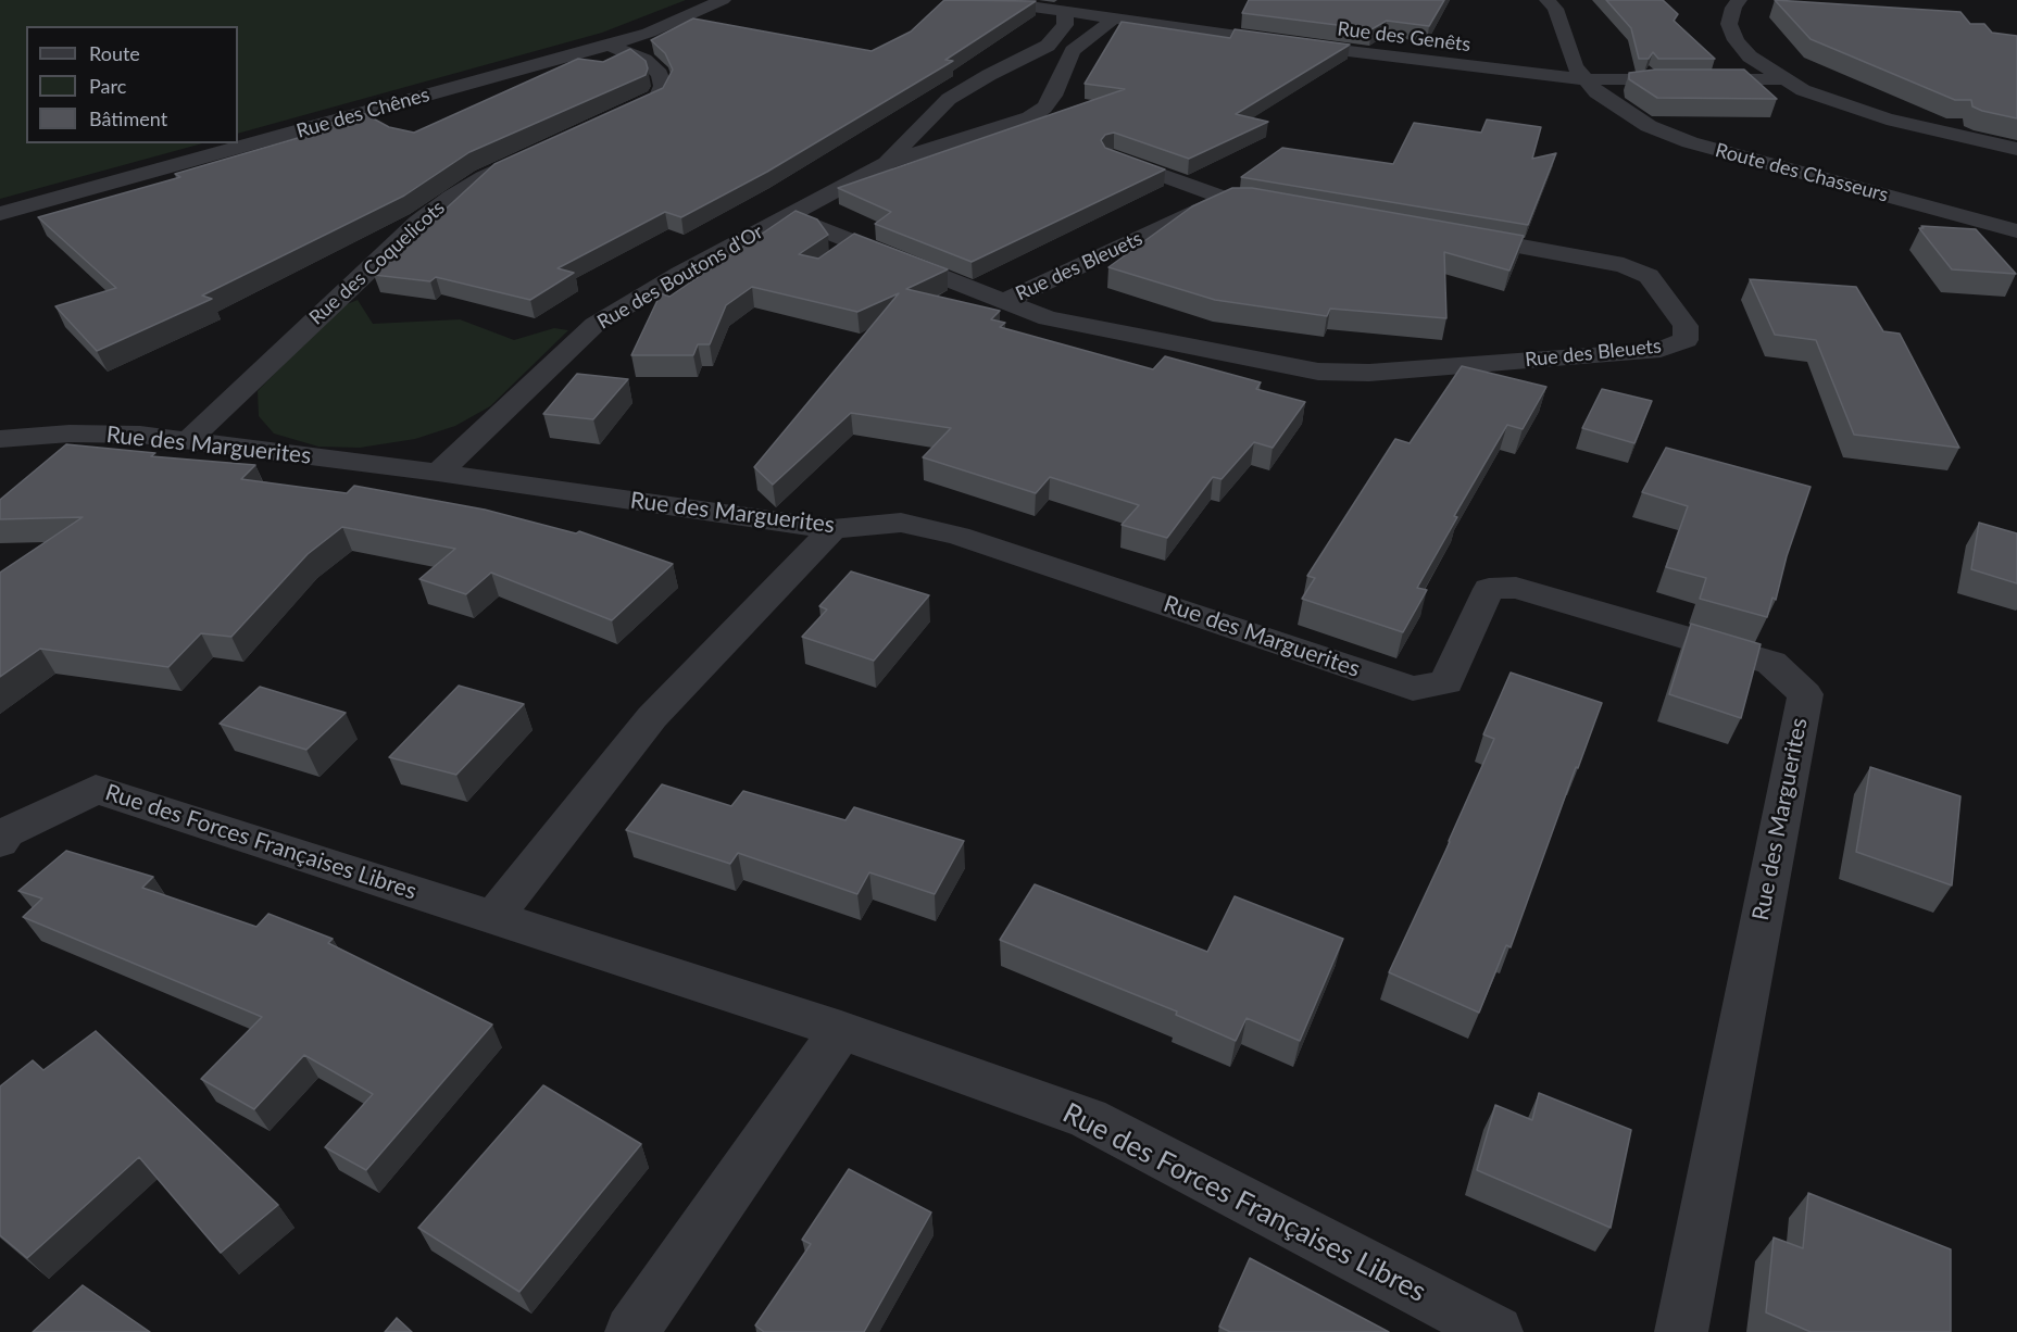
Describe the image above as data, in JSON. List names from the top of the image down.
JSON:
{
  "streets": {
    "street": [
      "Rue des Genêts",
      "Rue des Chênes",
      "Route des Chasseurs",
      "Rue des Coquelicots",
      "Rue des Bleuets",
      "Rue des Boutons d'Or",
      "Rue des Marguerites",
      "Rue des Forces Françaises Libres"
    ]
  },
  "crossings": [
    ["Rue des Genêts", "Route des Chasseurs"],
    ["Rue des Genêts", "Rue des Boutons d'Or"],
    ["Rue des Coquelicots", "Rue des Marguerites"],
    ["Rue des Bleuets", "Rue des Boutons d'Or"],
    ["Rue des Boutons d'Or", "Rue des Marguerites"]
  ],
  "legend": ["Route", "Parc", "Bâtiment"]
}
